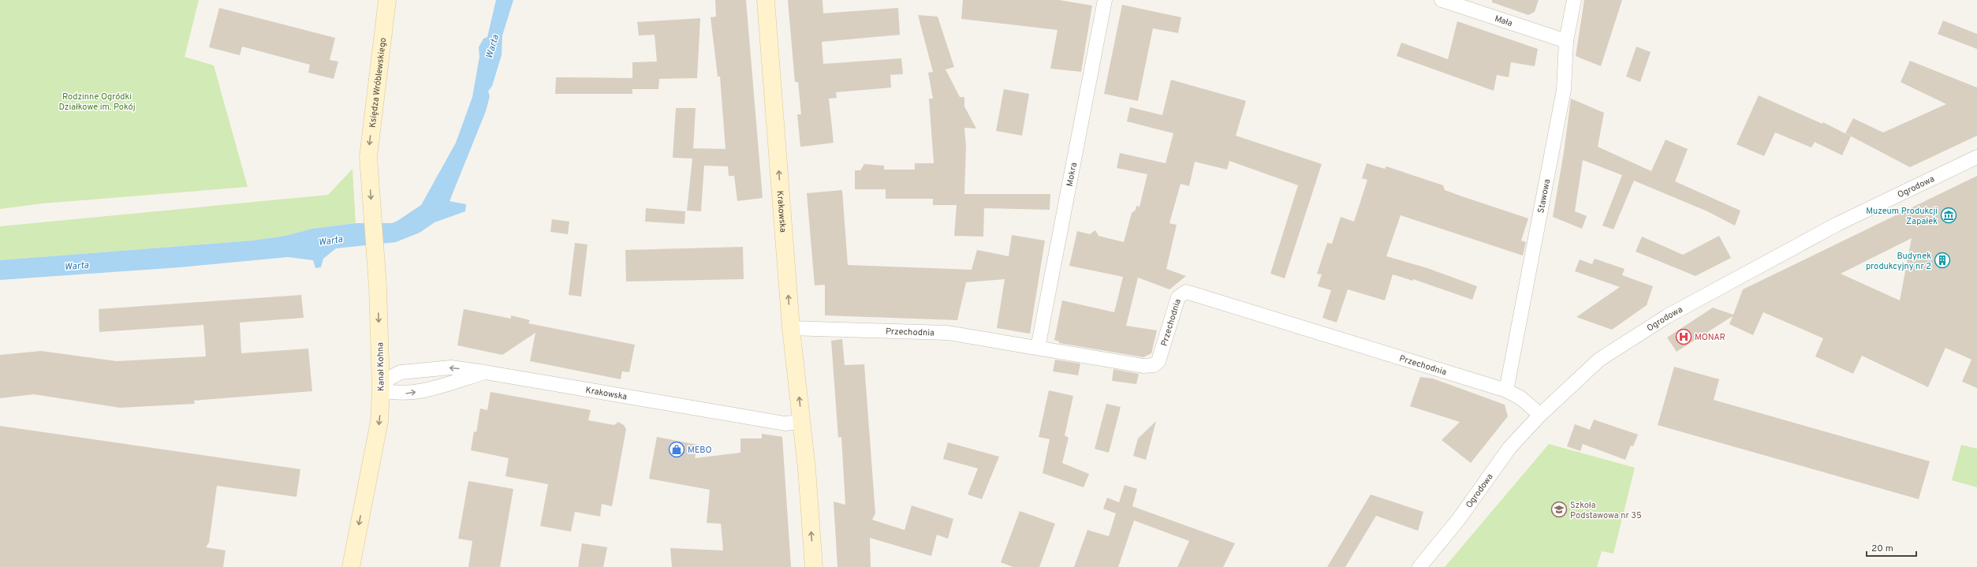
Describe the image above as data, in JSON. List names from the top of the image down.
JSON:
{
  "streets": {
    "street": [
      "Mała",
      "Księdza Wróblewskiego",
      "Mokra",
      "Ogrodowa",
      "Stawowa",
      "Krakowska",
      "Przechodnia",
      "Kanał Kohna"
    ]
  },
  "crossings": [
    ["Mała", "Stawowa"],
    ["Księdza Wróblewskiego", "Kanał Kohna"],
    ["Mokra", "Przechodnia"],
    ["Ogrodowa", "Przechodnia"],
    ["Stawowa", "Przechodnia"],
    ["Krakowska", "Przechodnia"],
    ["Krakowska", "Kanał Kohna"]
  ],
  "one_way": ["Księdza Wróblewskiego", "Krakowska", "Kanał Kohna"],
  "water": ["Warta"],
  "parks": ["Rodzinne Ogródki Działkowe im. Pokój"],
  "places": {
    "museum": ["Muzeum Produkcji Zapałek"],
    "building": ["Budynek produkcyjny nr 2"],
    "hospital": ["MONAR"],
    "shop": ["MEBO"],
    "school or university": ["Szkoła Podstawowa nr 35"]
  },
  "scale_bar": "20 m"
}
